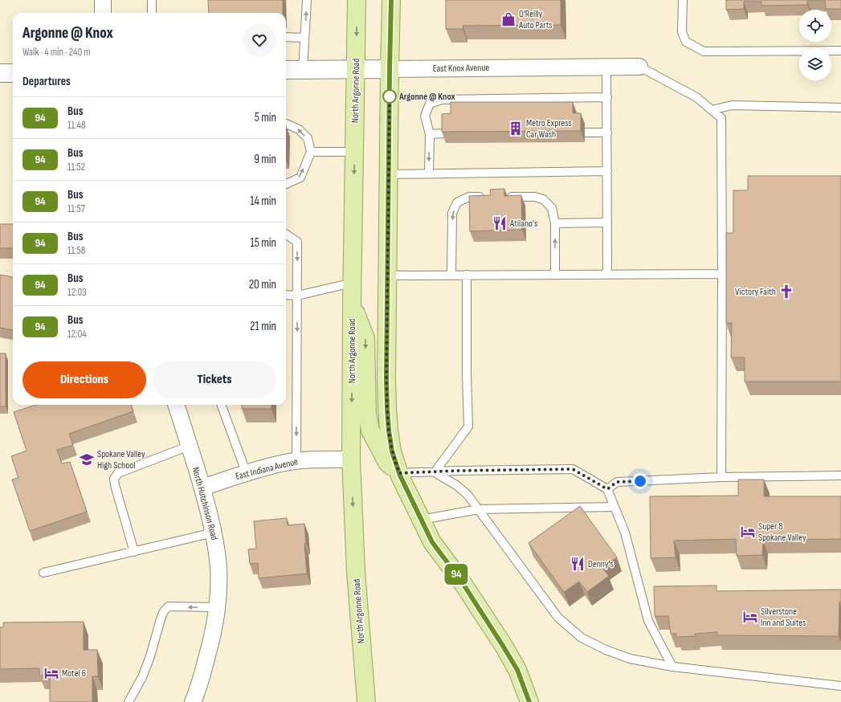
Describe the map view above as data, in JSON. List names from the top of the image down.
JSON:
{
  "streets": {
    "main road": ["North Argonne Road"],
    "street": ["East Knox Avenue", "East Indiana Avenue", "North Hutchinson Road"]
  },
  "crossings": [
    ["East Knox Avenue", "North Argonne Road"],
    ["North Argonne Road", "East Indiana Avenue"],
    ["East Indiana Avenue", "North Hutchinson Road"]
  ],
  "places": {
    "shop": ["O'Reilly Auto Parts"],
    "other": ["Argonne @ Knox"],
    "building": ["Metro Express Car Wash"],
    "restaurant": ["Atilano's", "Denny's"],
    "church": ["Victory Faith"],
    "school or university": ["Spokane Valley High School"],
    "hotel": ["Super 8 Spokane Valley", "Silverstone Inn and Suites", "Motel 6"]
  },
  "lines": ["bus line 94"],
  "page": {
    "on_map": "94",
    "heading": [
      ["Argonne @ Knox", "Walk · 4 min · 240 m"],
      "Departures"
    ],
    "list": [
      {
        "mark": "94",
        "name": "Bus",
        "note": "11:48",
        "value": "5 min"
      },
      {
        "mark": "94",
        "name": "Bus",
        "note": "11:52",
        "value": "9 min"
      },
      {
        "mark": "94",
        "name": "Bus",
        "note": "11:57",
        "value": "14 min"
      },
      {
        "mark": "94",
        "name": "Bus",
        "note": "11:58",
        "value": "15 min"
      },
      {
        "mark": "94",
        "name": "Bus",
        "note": "12:03",
        "value": "20 min"
      },
      {
        "mark": "94",
        "name": "Bus",
        "note": "12:04",
        "value": "21 min"
      }
    ],
    "buttons": ["Directions", "Tickets"]
  }
}
